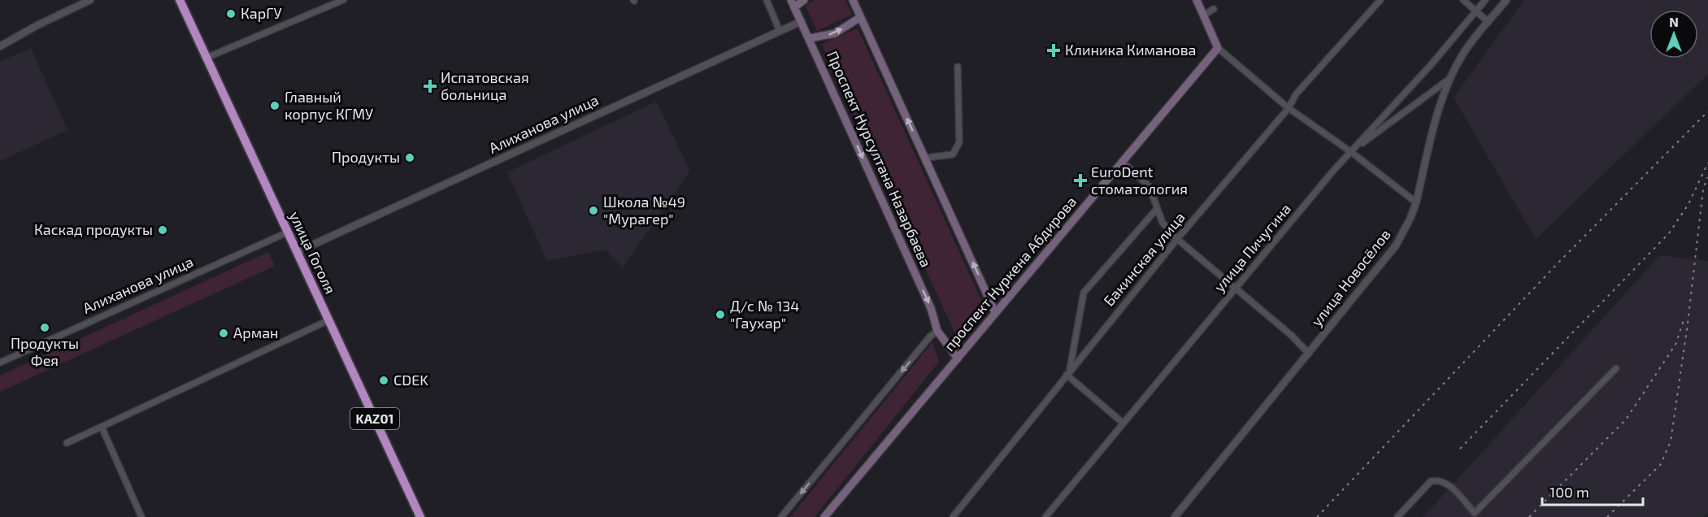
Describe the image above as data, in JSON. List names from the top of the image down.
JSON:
{
  "streets": {
    "highway": ["улица Гоголя", "KАZ01"],
    "main road": ["Проспект Нурсултана Назарбаева", "проспект Нуркена Абдирова"],
    "street": [
      "Алиханова улица",
      "улица Пичугина",
      "Бакинская улица",
      "улица Новосёлов"
    ]
  },
  "crossings": [
    ["Алиханова улица", "Проспект Нурсултана Назарбаева"],
    ["Алиханова улица", "улица Гоголя"],
    ["Проспект Нурсултана Назарбаева", "проспект Нуркена Абдирова"]
  ],
  "places": {
    "other": [
      "КарГУ",
      "Главный корпус КГМУ",
      "Продукты",
      "Школа №49 \"Мурагер\"",
      "Каскад продукты",
      "Д/с № 134 \"Гаухар\"",
      "Продукты Фея",
      "Арман",
      "CDEK"
    ],
    "health": ["Клиника Киманова", "Испатовская больница", "EuroDent стоматология"]
  },
  "scale_bar": "100 m",
  "north": "top"
}
